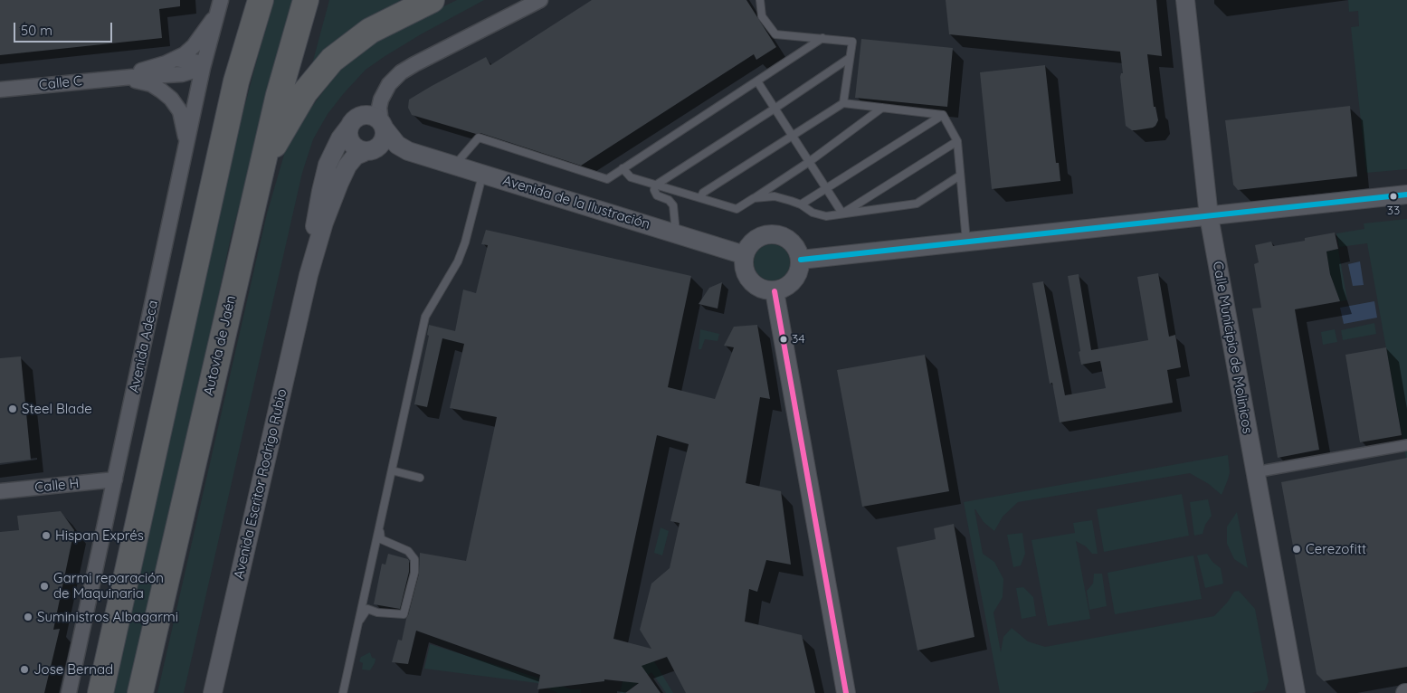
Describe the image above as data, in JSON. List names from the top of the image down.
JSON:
{
  "streets": {
    "highway": ["Autovía de Jaén"],
    "street": [
      "Calle C",
      "Avenida de la Ilustración",
      "Avenida Adeca",
      "Calle Municipio de Molinicos",
      "Avenida Escritor Rodrigo Rubio",
      "Calle H"
    ]
  },
  "crossings": [
    ["Calle C", "Avenida Adeca"],
    ["Avenida de la Ilustración", "Avenida Escritor Rodrigo Rubio"],
    ["Avenida Adeca", "Calle H"]
  ],
  "places": [
    "33",
    "34",
    "Steel Blade",
    "Hispan Exprés",
    "Cerezofitt",
    "Garmi reparación de Maquinaria",
    "Suministros Albagarmi",
    "Jose Bernad"
  ],
  "scale_bar": "50 m"
}
